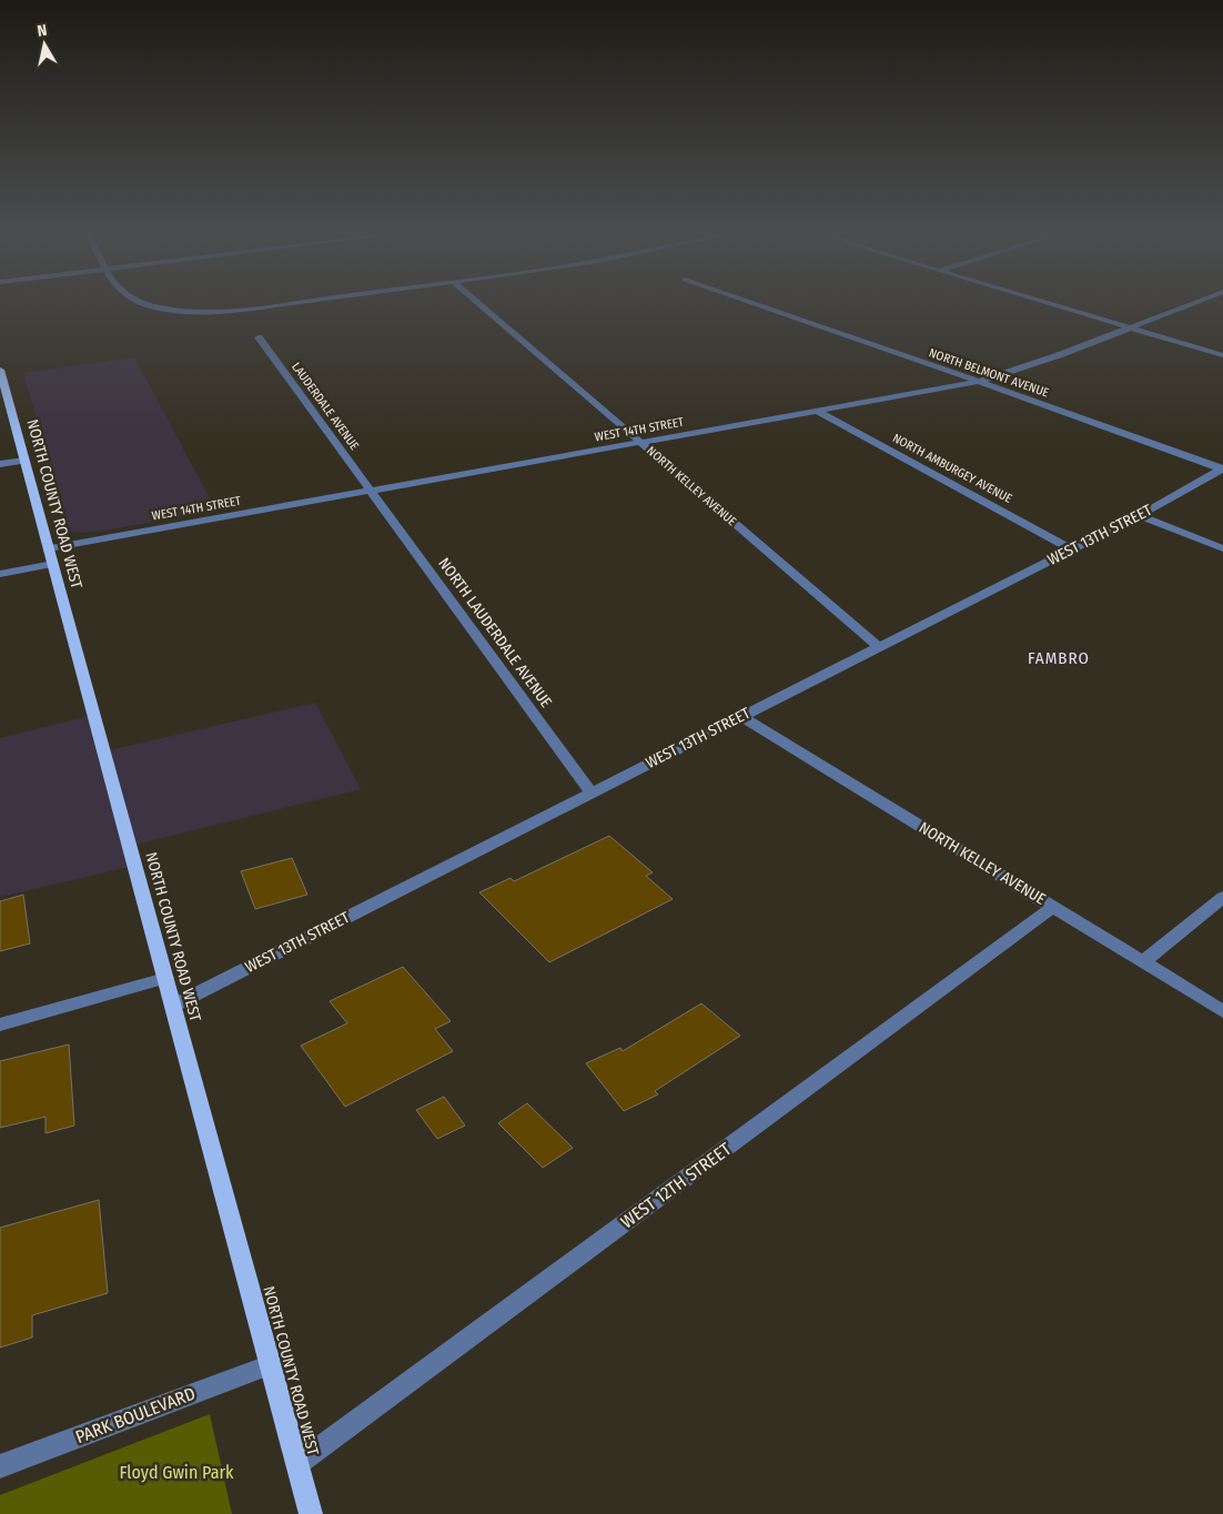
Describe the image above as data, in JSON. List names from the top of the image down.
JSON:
{
  "streets": {
    "main road": ["NORTH COUNTY ROAD WEST"],
    "street": [
      "NORTH BELMONT AVENUE",
      "LAUDERDALE AVENUE",
      "WEST 14TH STREET",
      "NORTH AMBURGEY AVENUE",
      "NORTH KELLEY AVENUE",
      "WEST 13TH STREET",
      "NORTH LAUDERDALE AVENUE",
      "WEST 12TH STREET",
      "PARK BOULEVARD"
    ]
  },
  "crossings": [
    ["NORTH BELMONT AVENUE", "WEST 14TH STREET"],
    ["NORTH BELMONT AVENUE", "WEST 13TH STREET"],
    ["LAUDERDALE AVENUE", "WEST 14TH STREET"],
    ["LAUDERDALE AVENUE", "NORTH LAUDERDALE AVENUE"],
    ["WEST 14TH STREET", "NORTH AMBURGEY AVENUE"],
    ["WEST 14TH STREET", "NORTH KELLEY AVENUE"],
    ["WEST 14TH STREET", "NORTH COUNTY ROAD WEST"],
    ["WEST 14TH STREET", "NORTH LAUDERDALE AVENUE"],
    ["NORTH AMBURGEY AVENUE", "WEST 13TH STREET"],
    ["NORTH KELLEY AVENUE", "WEST 13TH STREET"],
    ["NORTH KELLEY AVENUE", "WEST 12TH STREET"],
    ["NORTH COUNTY ROAD WEST", "WEST 13TH STREET"],
    ["NORTH COUNTY ROAD WEST", "WEST 12TH STREET"],
    ["NORTH COUNTY ROAD WEST", "PARK BOULEVARD"],
    ["WEST 13TH STREET", "NORTH LAUDERDALE AVENUE"]
  ],
  "districts": ["FAMBRO"],
  "parks": ["Floyd Gwin Park"],
  "north": "top"
}
